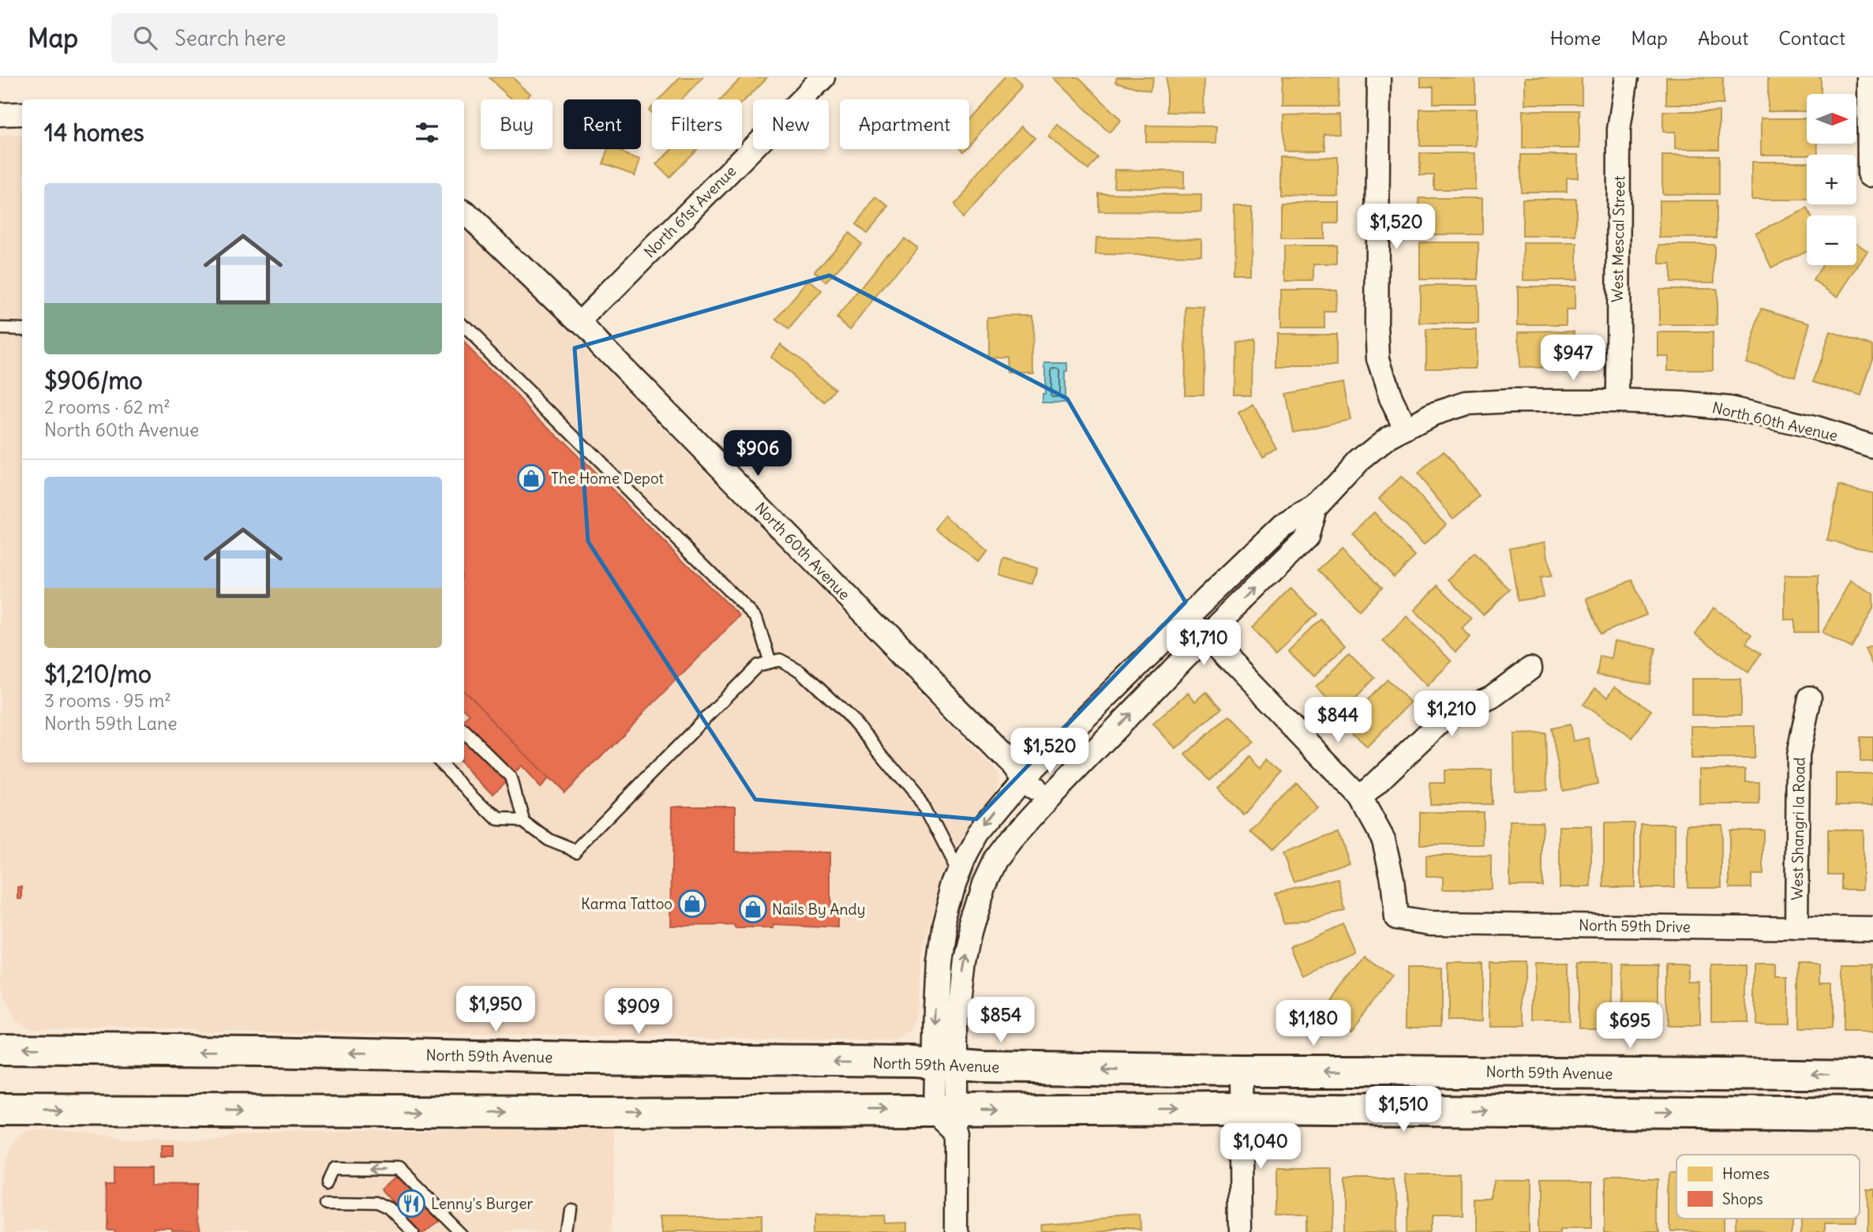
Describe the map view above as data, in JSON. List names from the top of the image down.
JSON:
{
  "streets": {
    "main road": ["North 59th Avenue"],
    "street": [
      "North 61st Avenue",
      "West Mescal Street",
      "North 60th Avenue",
      "West Shangri la Road",
      "North 59th Drive"
    ]
  },
  "crossings": [
    ["North 61st Avenue", "North 60th Avenue"],
    ["West Mescal Street", "North 60th Avenue"],
    ["West Shangri la Road", "North 59th Drive"]
  ],
  "places": {
    "shop": ["The Home Depot", "Karma Tattoo", "Nails By Andy"],
    "restaurant": ["Lenny's Burger"]
  },
  "legend": ["Homes", "Shops"],
  "north": "right",
  "page": {
    "header": "Map",
    "search": "Search here",
    "nav": [
      "Home",
      "Map",
      "About",
      "Contact"
    ],
    "map_buttons": ["+", "−"],
    "chip": [
      "Buy",
      "Rent",
      "Filters",
      "New",
      "Apartment"
    ],
    "heading": "14 homes",
    "list": [
      {
        "name": "$906/mo",
        "note": "2 rooms · 62 m² · North 60th Avenue"
      },
      {
        "name": "$1,210/mo",
        "note": "3 rooms · 95 m² · North 59th Lane"
      }
    ],
    "price": [
      "$1,520",
      "$947",
      "$906",
      "$1,710",
      "$1,210",
      "$844",
      "$1,520",
      "$1,950",
      "$909",
      "$854",
      "$1,180",
      "$695",
      "$1,510",
      "$1,040"
    ]
  }
}
